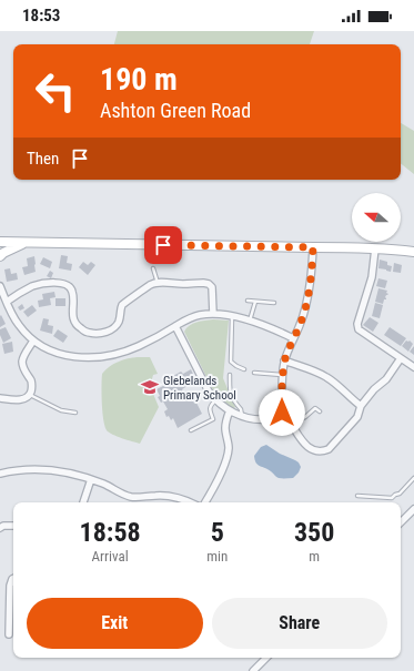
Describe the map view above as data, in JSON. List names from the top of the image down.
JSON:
{
  "places": {
    "school or university": ["Glebelands Primary School"]
  },
  "north": "left",
  "page": {
    "status": "18:53",
    "turn": ["190 m", "Ashton Green Road"],
    "then": "Then",
    "eta": [
      "18:58",
      "Arrival",
      "5",
      "min",
      "350",
      "m"
    ],
    "buttons": ["Exit", "Share"]
  }
}
